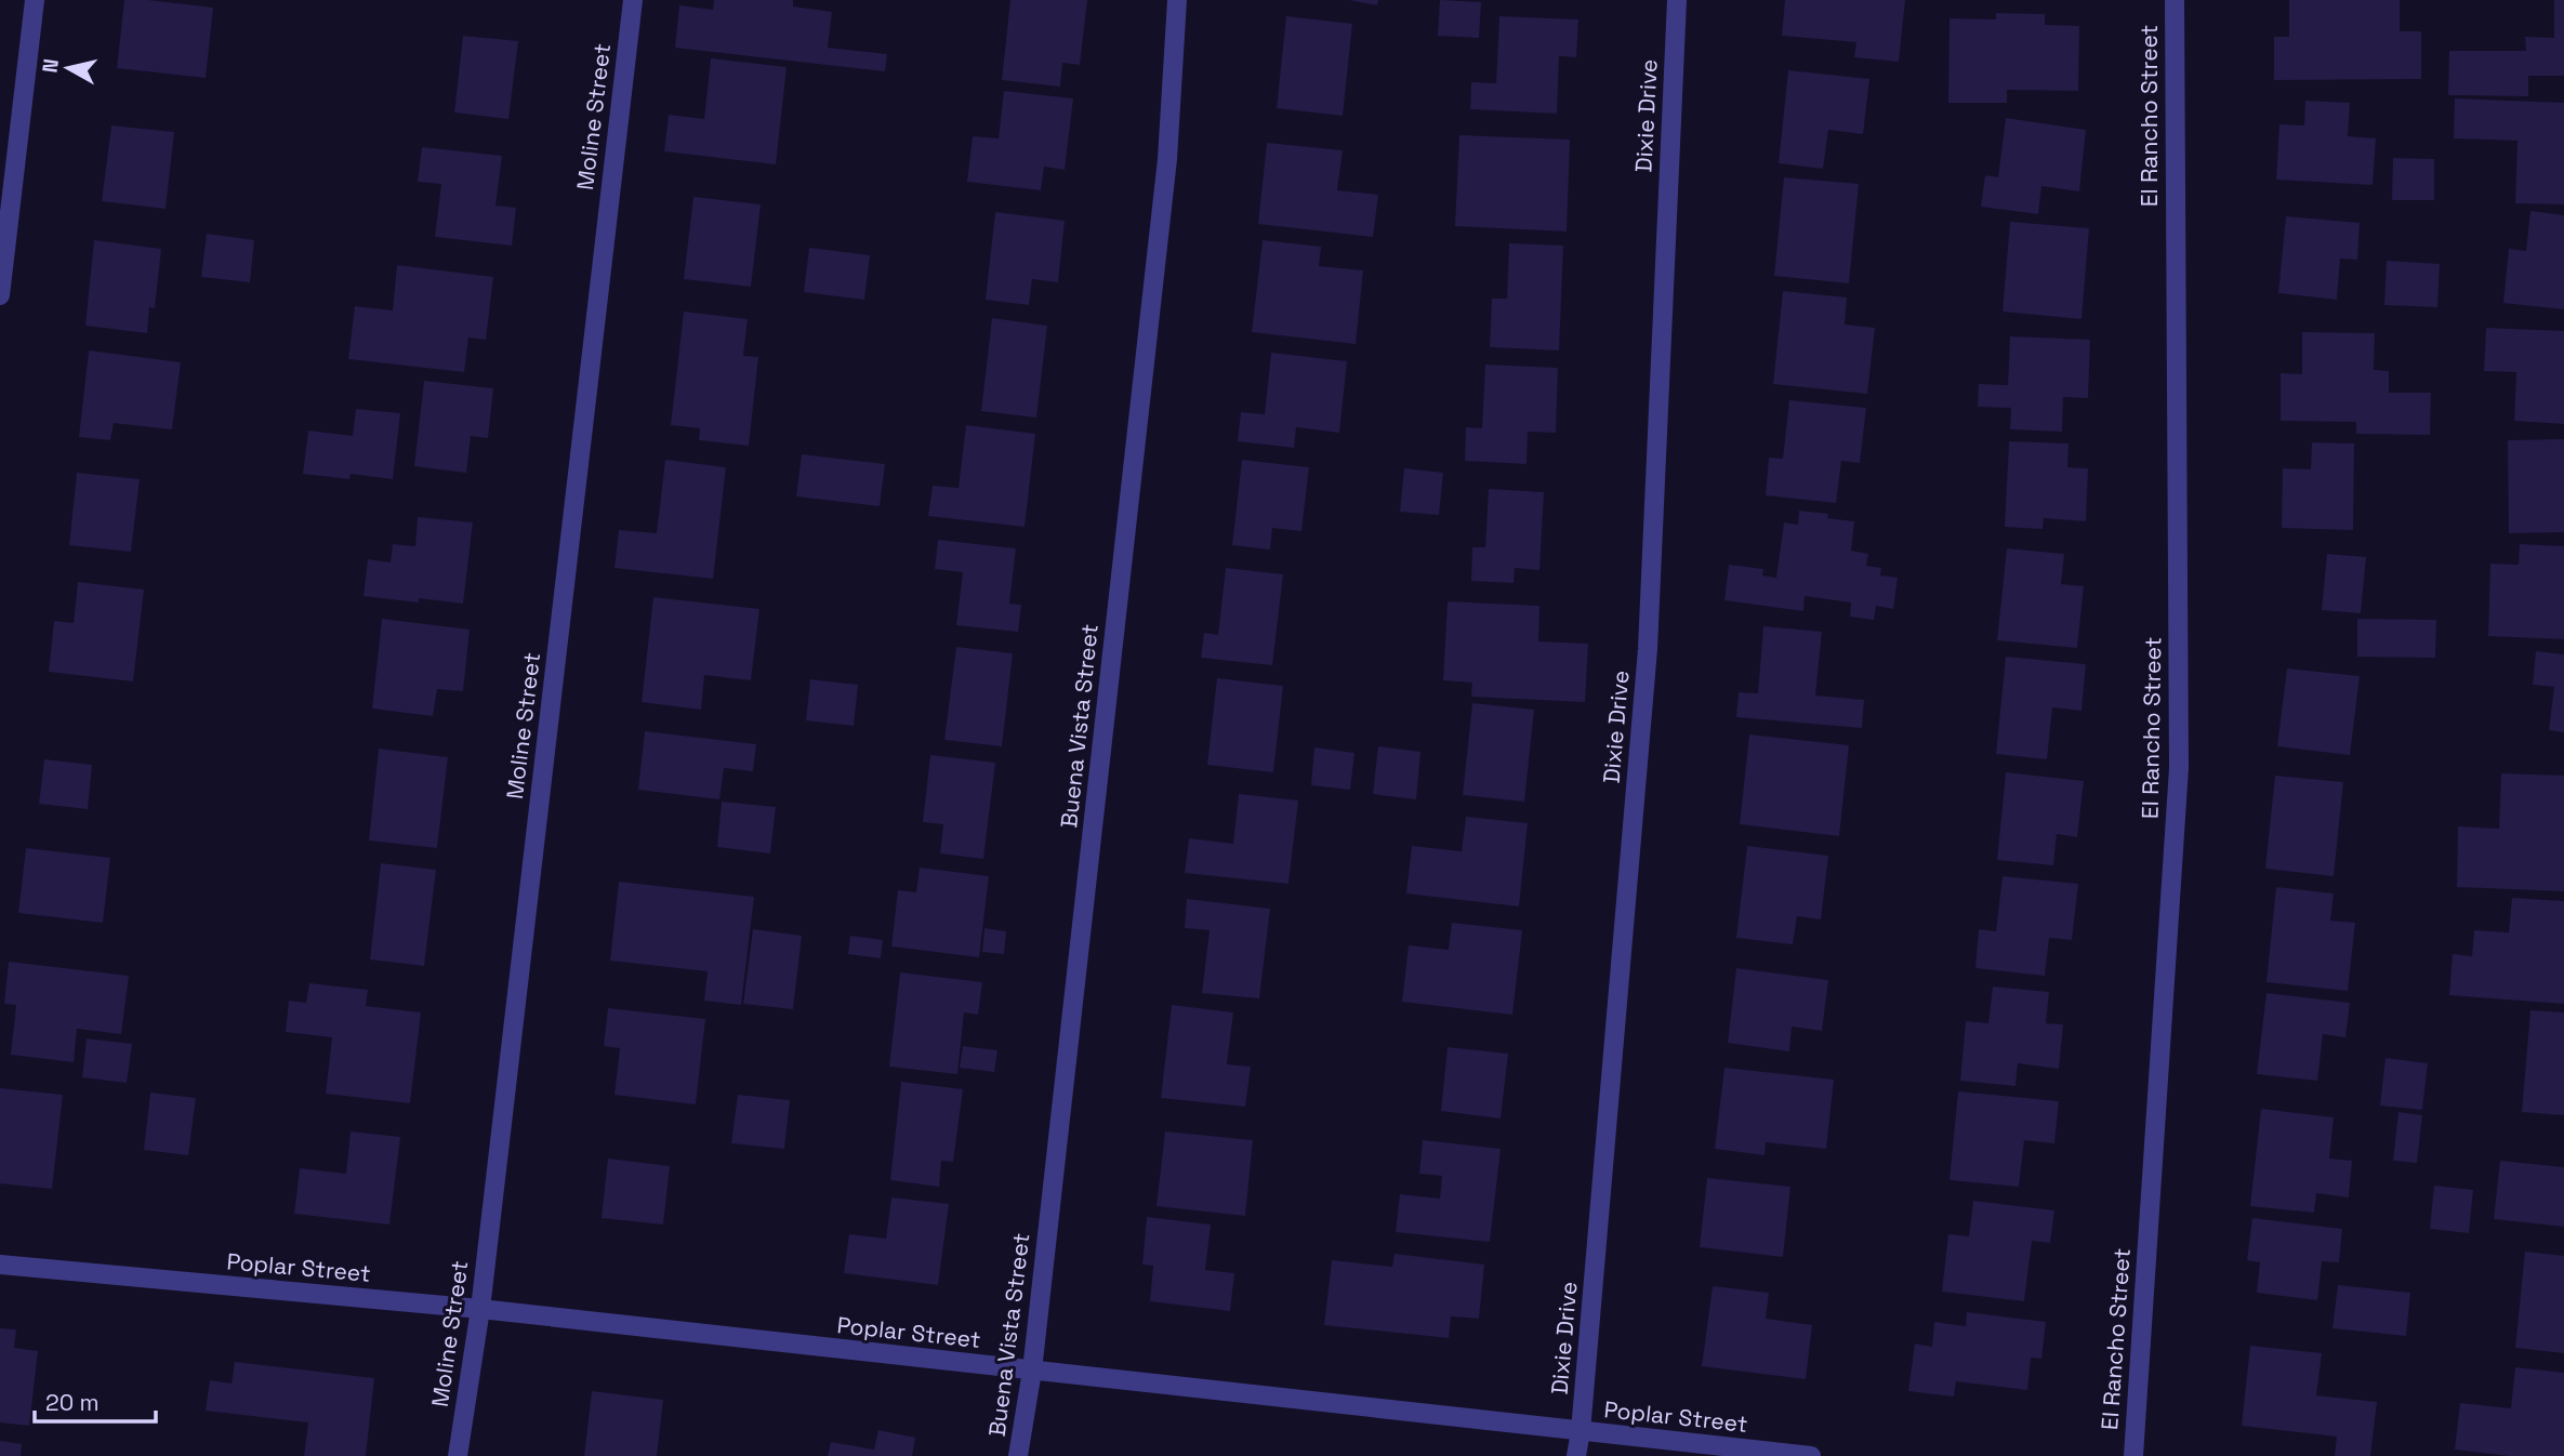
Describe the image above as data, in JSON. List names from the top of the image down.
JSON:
{
  "streets": {
    "street": [
      "Dixie Drive",
      "El Rancho Street",
      "Moline Street",
      "Buena Vista Street",
      "Poplar Street"
    ]
  },
  "crossings": [
    ["Dixie Drive", "Poplar Street"],
    ["Moline Street", "Poplar Street"],
    ["Buena Vista Street", "Poplar Street"]
  ],
  "scale_bar": "20 m",
  "north": "left"
}
